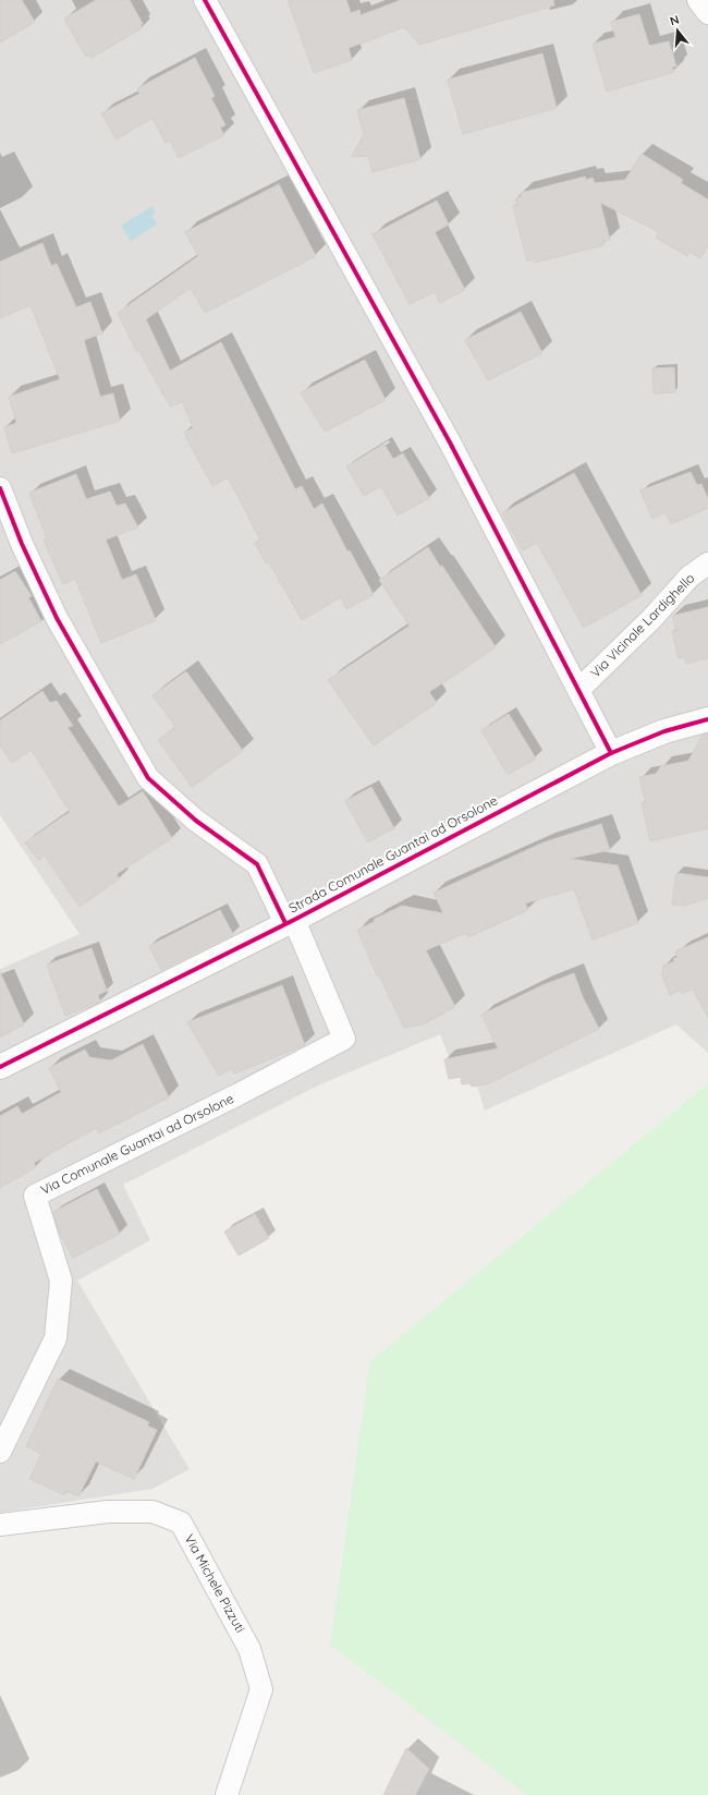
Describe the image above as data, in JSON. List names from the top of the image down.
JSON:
{
  "streets": {
    "street": [
      "Via Vicinale Lardighello",
      "Strada Comunale Guantai ad Orsolone",
      "Via Comunale Guantai ad Orsolone",
      "Via Michele Pizzuti"
    ]
  },
  "crossings": [
    ["Strada Comunale Guantai ad Orsolone", "Via Comunale Guantai ad Orsolone"]
  ],
  "north": "top"
}
